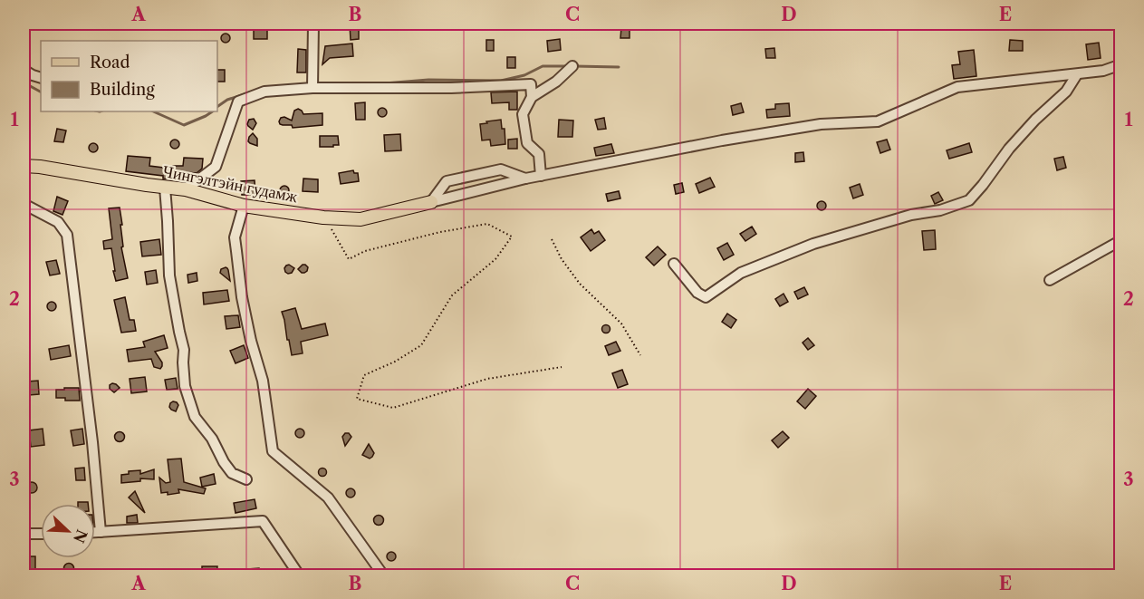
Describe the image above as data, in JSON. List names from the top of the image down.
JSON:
{
  "streets": {
    "main road": ["Чингэлтэйн гудамж"]
  },
  "legend": ["Road", "Building"],
  "north": "bottom right",
  "grid": {
    "columns": [
      "A",
      "B",
      "C",
      "D",
      "E"
    ],
    "rows": ["1", "2", "3"]
  }
}
